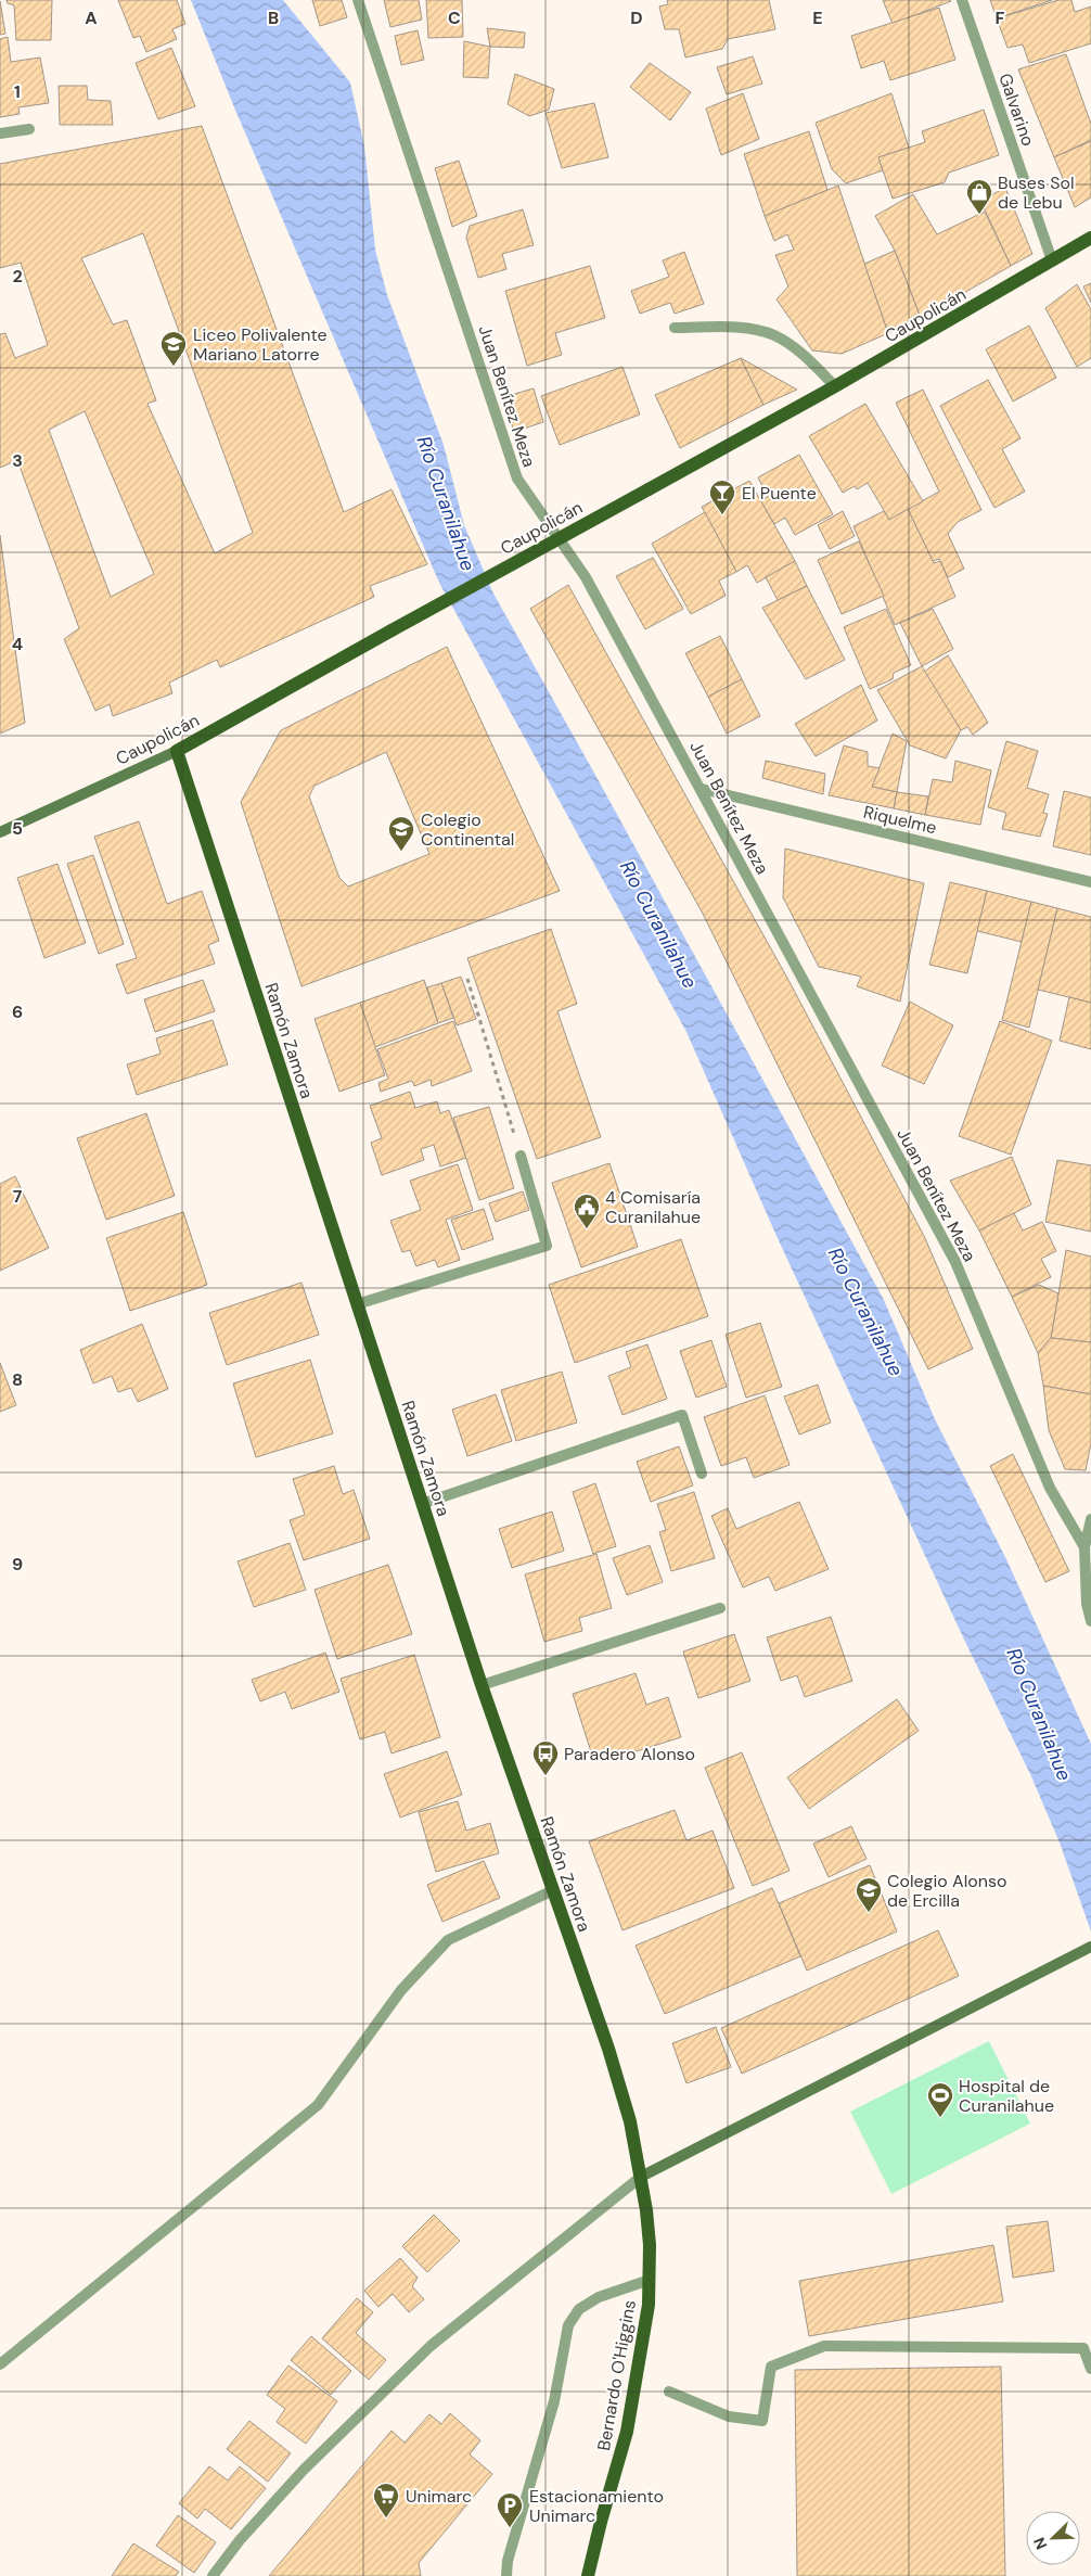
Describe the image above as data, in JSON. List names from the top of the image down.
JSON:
{
  "streets": {
    "main road": ["Caupolicán", "Ramón Zamora", "Bernardo O'Higgins"],
    "street": ["Galvarino", "Juan Benítez Meza", "Riquelme"]
  },
  "crossings": [
    ["Galvarino", "Caupolicán"],
    ["Caupolicán", "Ramón Zamora"],
    ["Juan Benítez Meza", "Riquelme"],
    ["Ramón Zamora", "Bernardo O'Higgins"]
  ],
  "water": ["Río Curanilahue"],
  "places": {
    "shop": ["Buses Sol de Lebu"],
    "school or university": ["Liceo Polivalente Mariano Latorre", "Colegio Continental", "Colegio Alonso de Ercilla"],
    "bar": ["El Puente"],
    "public building": ["4 Comisaría Curanilahue"],
    "bus stop": ["Paradero Alonso"],
    "sports": ["Hospital de Curanilahue"],
    "supermarket": ["Unimarc"],
    "parking": ["Estacionamiento Unimarc"]
  },
  "north": "bottom left",
  "grid": {
    "columns": [
      "A",
      "B",
      "C",
      "D",
      "E",
      "F"
    ],
    "rows": [
      "1",
      "2",
      "3",
      "4",
      "5",
      "6",
      "7",
      "8",
      "9"
    ]
  }
}
